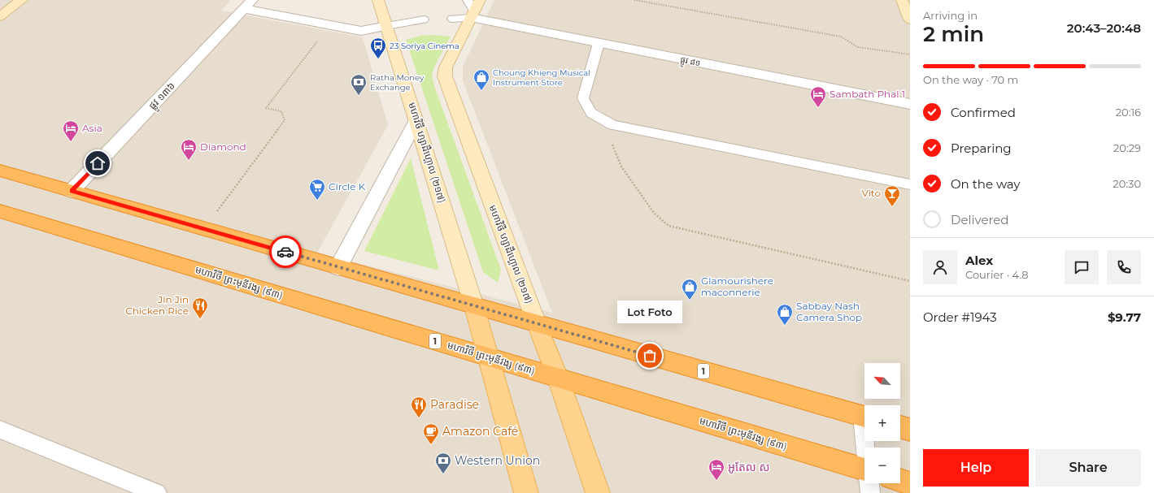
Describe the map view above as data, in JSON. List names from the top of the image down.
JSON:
{
  "streets": {
    "highway": ["មហាវិថី ព្រះមុនីវង្ស (៩៣)", "1"],
    "main road": ["មហាវិថី ហ្សាដឹហ្គោល (២១៧)"],
    "street": ["ផ្លូវ ៨១", "ផ្លូវ ១៣៦", "មហាវិថី ហ្សាដឺហ្គោល (២១៧)"]
  },
  "crossings": [
    ["ផ្លូវ ៨១", "មហាវិថី ហ្សាដឹហ្គោល (២១៧)"],
    ["ផ្លូវ ១៣៦", "1"],
    ["មហាវិថី ហ្សាដឺហ្គោល (២១៧)", "1"],
    ["មហាវិថី ហ្សាដឹហ្គោល (២១៧)", "មហាវិថី ព្រះមុនីវង្ស (៩៣)"],
    ["មហាវិថី ហ្សាដឹហ្គោល (២១៧)", "1"]
  ],
  "places": {
    "bus stop": ["23 Soriya Cinema"],
    "shop": ["Choung Khieng Musical Instrument Store", "Glamourishere maconnerie", "Sabbay Nash Camera Shop"],
    "bank": ["Ratha Money Exchange", "Western Union"],
    "hotel": [
      "Sambath Phal 1",
      "Asia",
      "Diamond",
      "អូតែល ស"
    ],
    "supermarket": ["Circle K"],
    "bar": ["Vito"],
    "restaurant": ["Jin Jin Chicken Rice", "Paradise"],
    "other": ["Lot Foto"],
    "cafe": ["Amazon Café"]
  },
  "north": "top left",
  "page": {
    "heading": ["2 min", "Arriving in", "20:43–20:48"],
    "panel": [
      "Alex",
      "Courier · 4.8",
      "Order #1943",
      "$9.77"
    ],
    "bar": "On the way · 70 m",
    "list": [
      ["Confirmed", "20:16"],
      ["Preparing", "20:29"],
      ["On the way", "20:30"],
      "Delivered"
    ],
    "bubble": "Lot Foto",
    "map_buttons": ["+", "−"],
    "buttons": ["Help", "Share"]
  }
}
